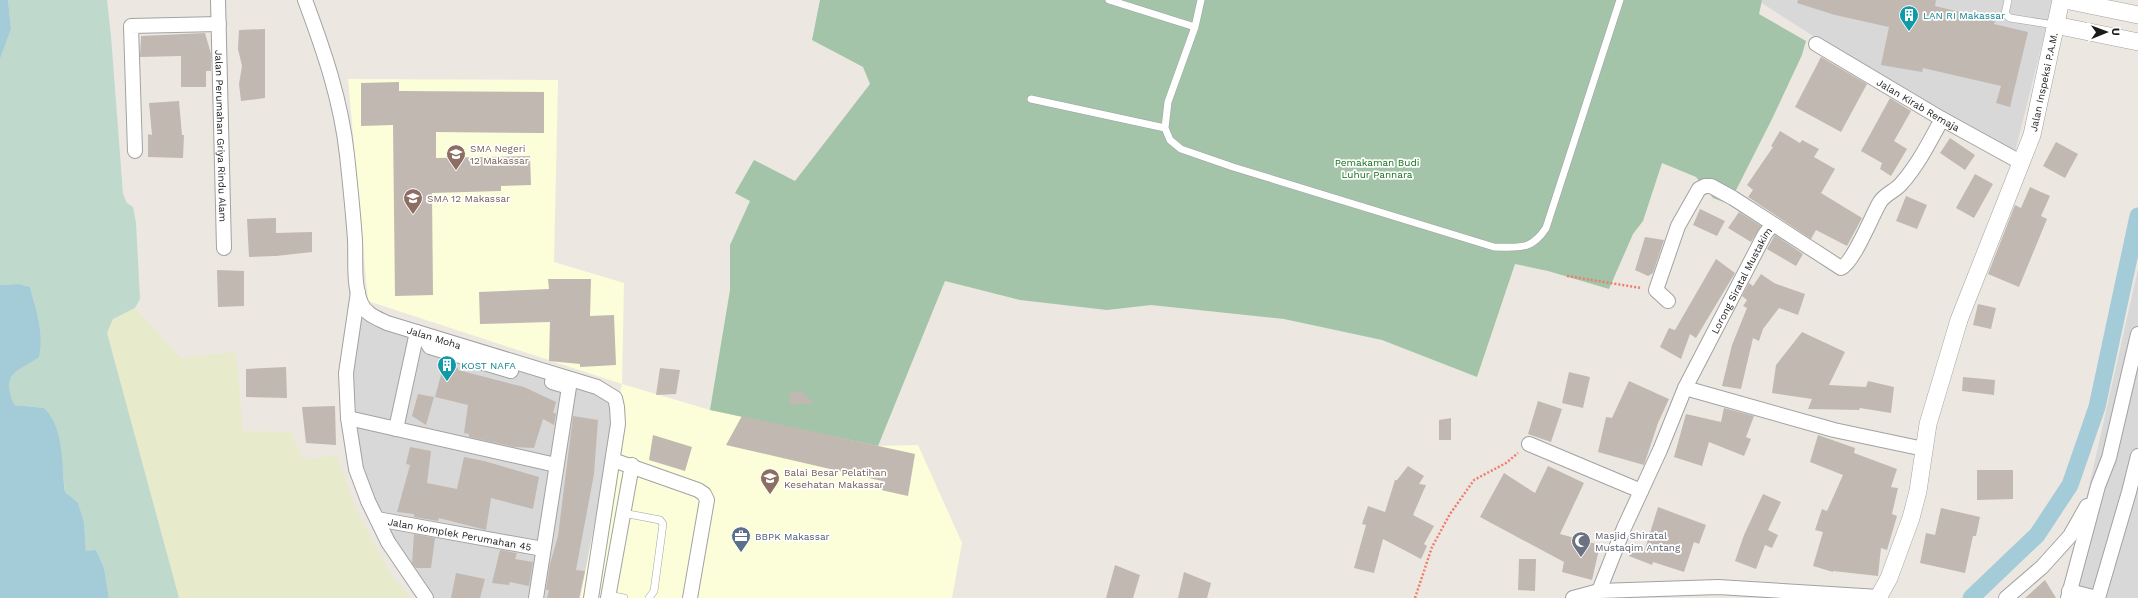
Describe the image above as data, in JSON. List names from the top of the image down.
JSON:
{
  "streets": {
    "street": [
      "Jalan Inspeksi P.A.M.",
      "Jalan Kirab Remaja",
      "Jalan Perumahan Griya Rindu Alam",
      "Lorong Siratal Mustakim",
      "Jalan Moha",
      "Jalan Komplek Perumahan 45"
    ]
  },
  "crossings": [
    ["Jalan Inspeksi P.A.M.", "Jalan Kirab Remaja"],
    ["Jalan Kirab Remaja", "Lorong Siratal Mustakim"],
    ["Jalan Moha", "Jalan Komplek Perumahan 45"]
  ],
  "parks": ["Pemakaman Budi Luhur Pannara"],
  "places": {
    "building": ["LAN RI Makassar", "KOST NAFA"],
    "school or university": ["SMA Negeri 12 Makassar", "SMA 12 Makassar", "Balai Besar Pelatihan Kesehatan Makassar"],
    "office": ["BBPK Makassar"],
    "mosque": ["Masjid Shiratal Mustaqim Antang"]
  },
  "north": "right"
}
